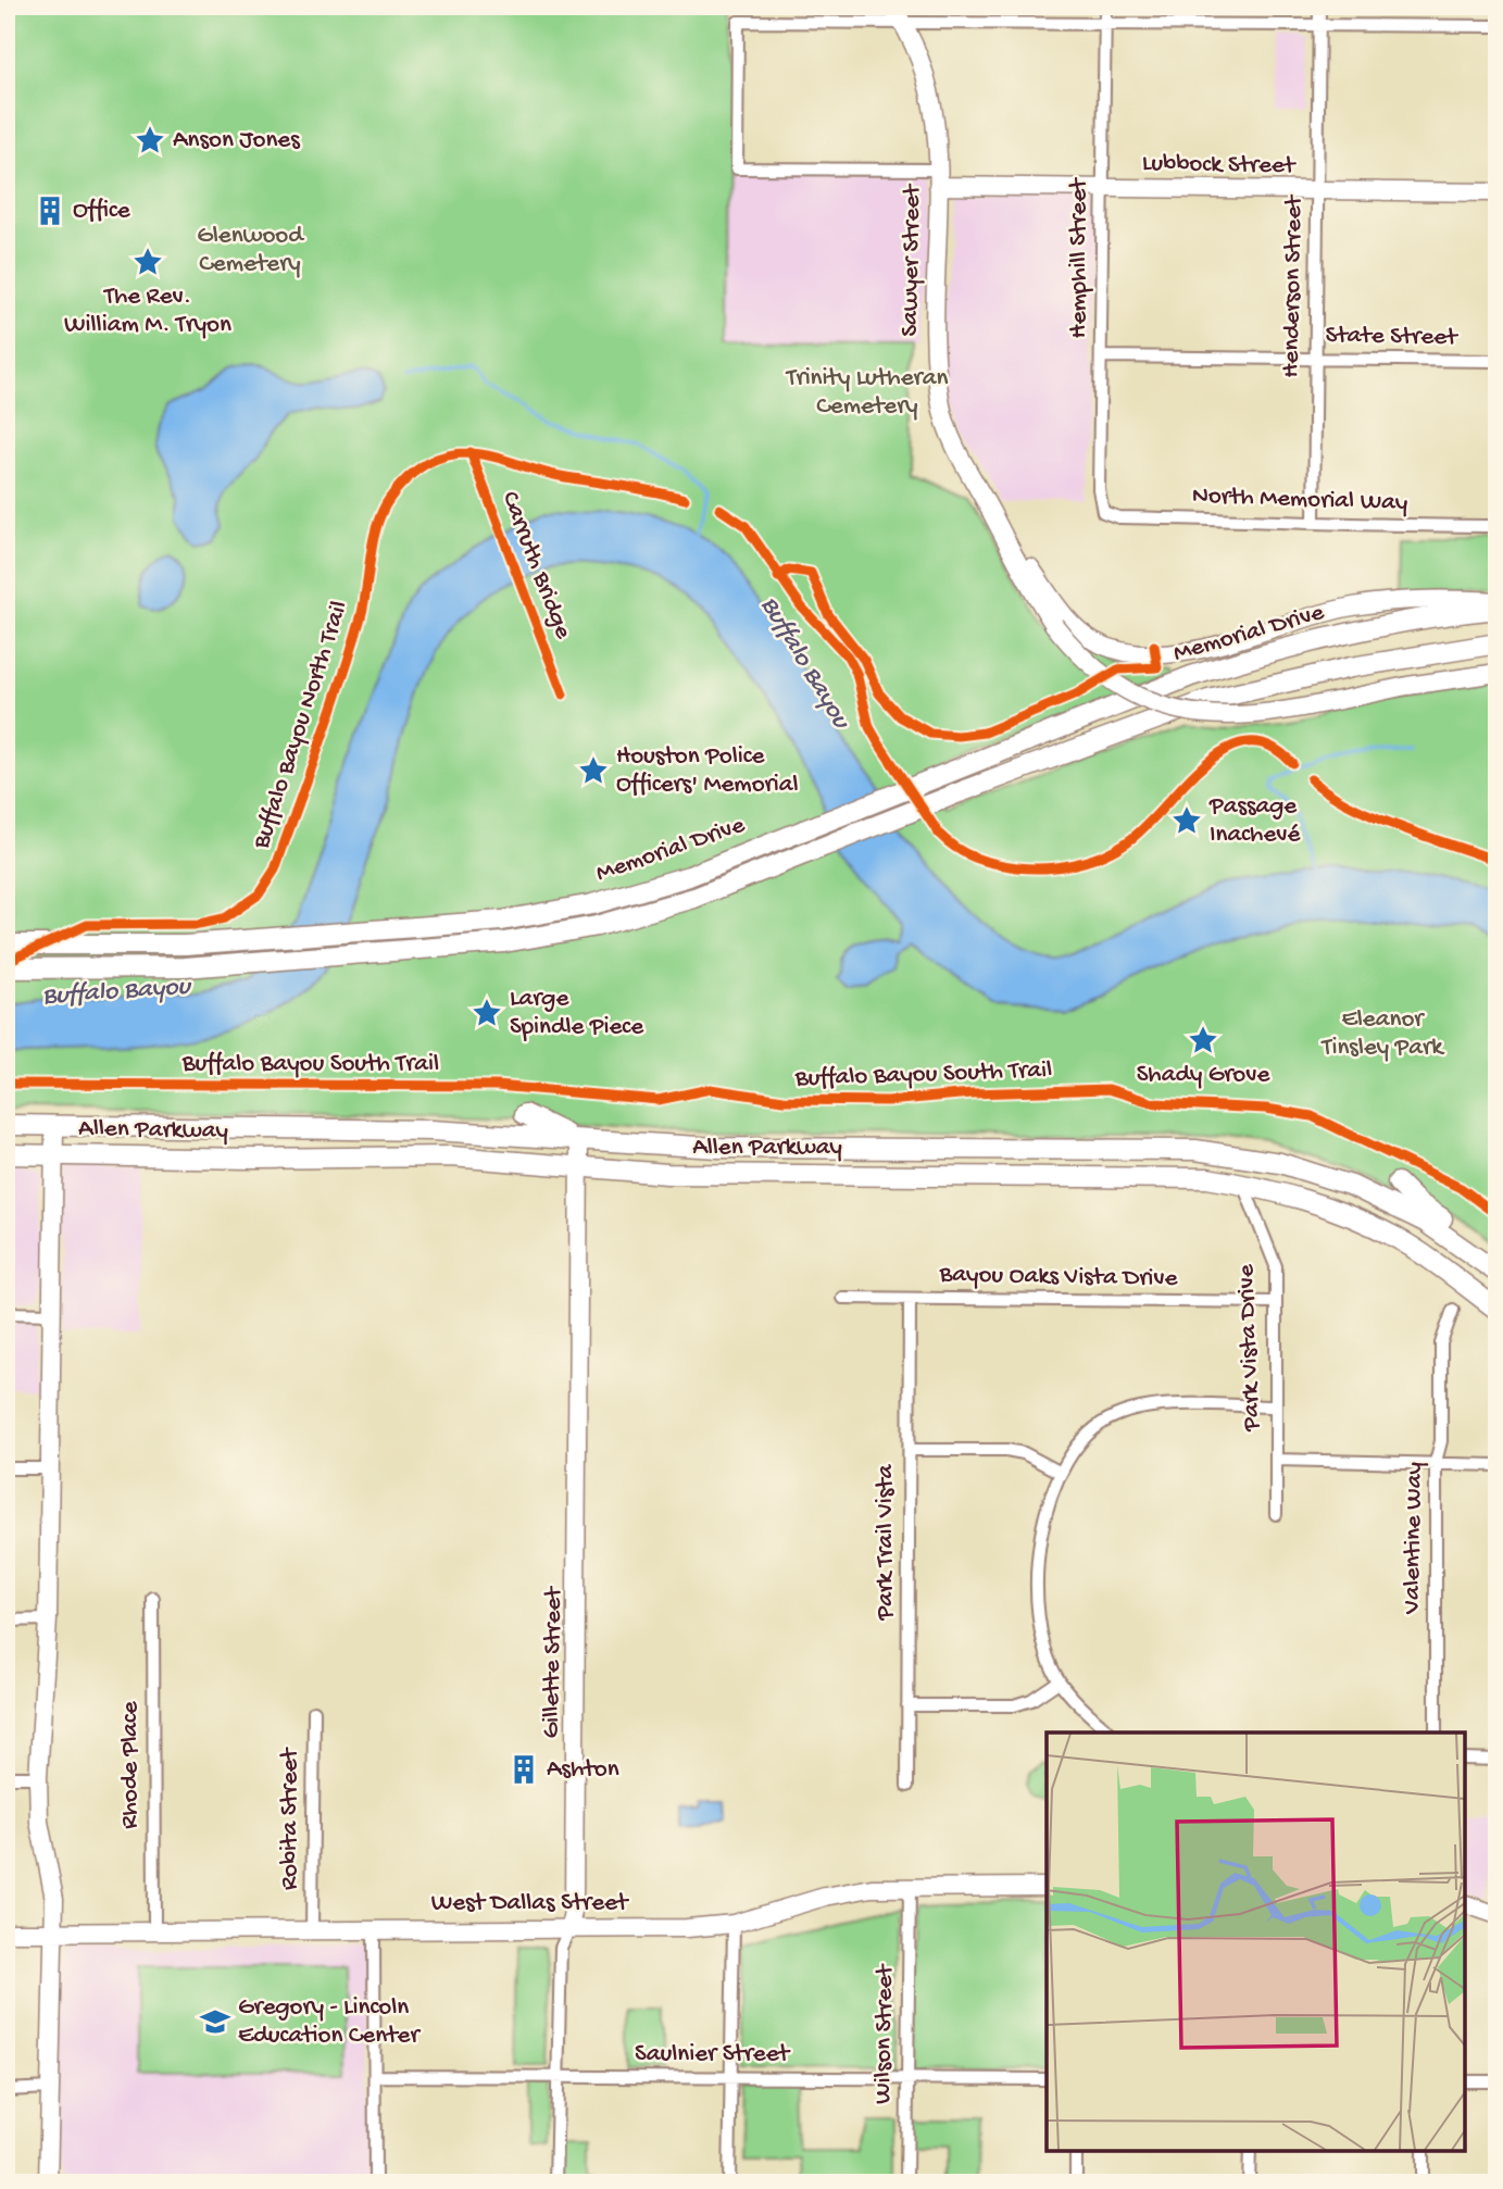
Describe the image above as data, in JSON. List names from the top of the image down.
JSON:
{
  "streets": {
    "main road": ["Memorial Drive", "Allen Parkway"],
    "street": [
      "Lubbock Street",
      "Hemphill Street",
      "Sawyer Street",
      "Henderson Street",
      "State Street",
      "North Memorial Way",
      "Bayou Oaks Vista Drive",
      "Park Vista Drive",
      "Valentine Way",
      "Park Trail Vista",
      "Gillette Street",
      "Rhode Place",
      "Robita Street",
      "West Dallas Street",
      "Wilson Street",
      "Saulnier Street"
    ],
    "cycle path": ["Carruth Bridge", "Buffalo Bayou North Trail", "Buffalo Bayou South Trail"]
  },
  "crossings": [
    ["Lubbock Street", "Hemphill Street"],
    ["Lubbock Street", "Sawyer Street"],
    ["Lubbock Street", "Henderson Street"],
    ["Hemphill Street", "State Street"],
    ["Hemphill Street", "North Memorial Way"],
    ["Henderson Street", "State Street"],
    ["Henderson Street", "North Memorial Way"],
    ["Allen Parkway", "Park Vista Drive"],
    ["Allen Parkway", "Gillette Street"],
    ["Bayou Oaks Vista Drive", "Park Vista Drive"],
    ["Bayou Oaks Vista Drive", "Park Trail Vista"],
    ["Gillette Street", "West Dallas Street"],
    ["Gillette Street", "Saulnier Street"],
    ["Rhode Place", "West Dallas Street"],
    ["Robita Street", "West Dallas Street"],
    ["West Dallas Street", "Wilson Street"],
    ["Wilson Street", "Saulnier Street"]
  ],
  "water": ["Buffalo Bayou"],
  "parks": ["Glenwood Cemetery", "Trinity Lutheran Cemetery", "Eleanor Tinsley Park"],
  "places": {
    "place": [
      "Anson Jones",
      "The Rev. William M. Tryon",
      "Houston Police Officers' Memorial",
      "Passage Inachevé",
      "Large Spindle Piece",
      "Shady Grove"
    ],
    "building": ["Office", "Ashton"],
    "school or university": ["Gregory - Lincoln Education Center"]
  }
}
